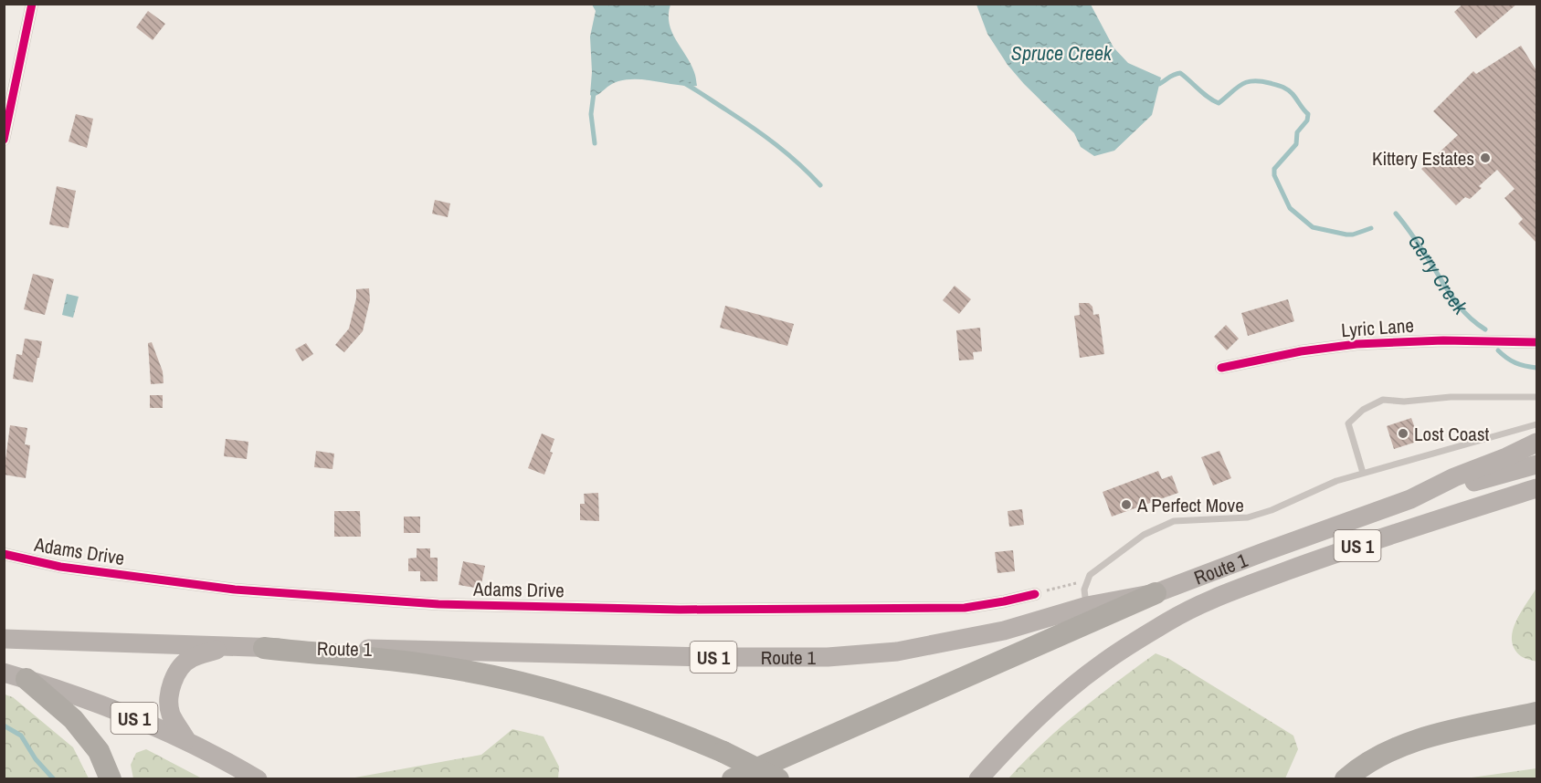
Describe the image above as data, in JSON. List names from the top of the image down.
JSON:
{
  "streets": {
    "main road": ["US 1", "Route 1"],
    "street": ["Lyric Lane", "Adams Drive"]
  },
  "water": ["Spruce Creek", "Gerry Creek"],
  "places": ["Kittery Estates", "Lost Coast", "A Perfect Move"]
}
